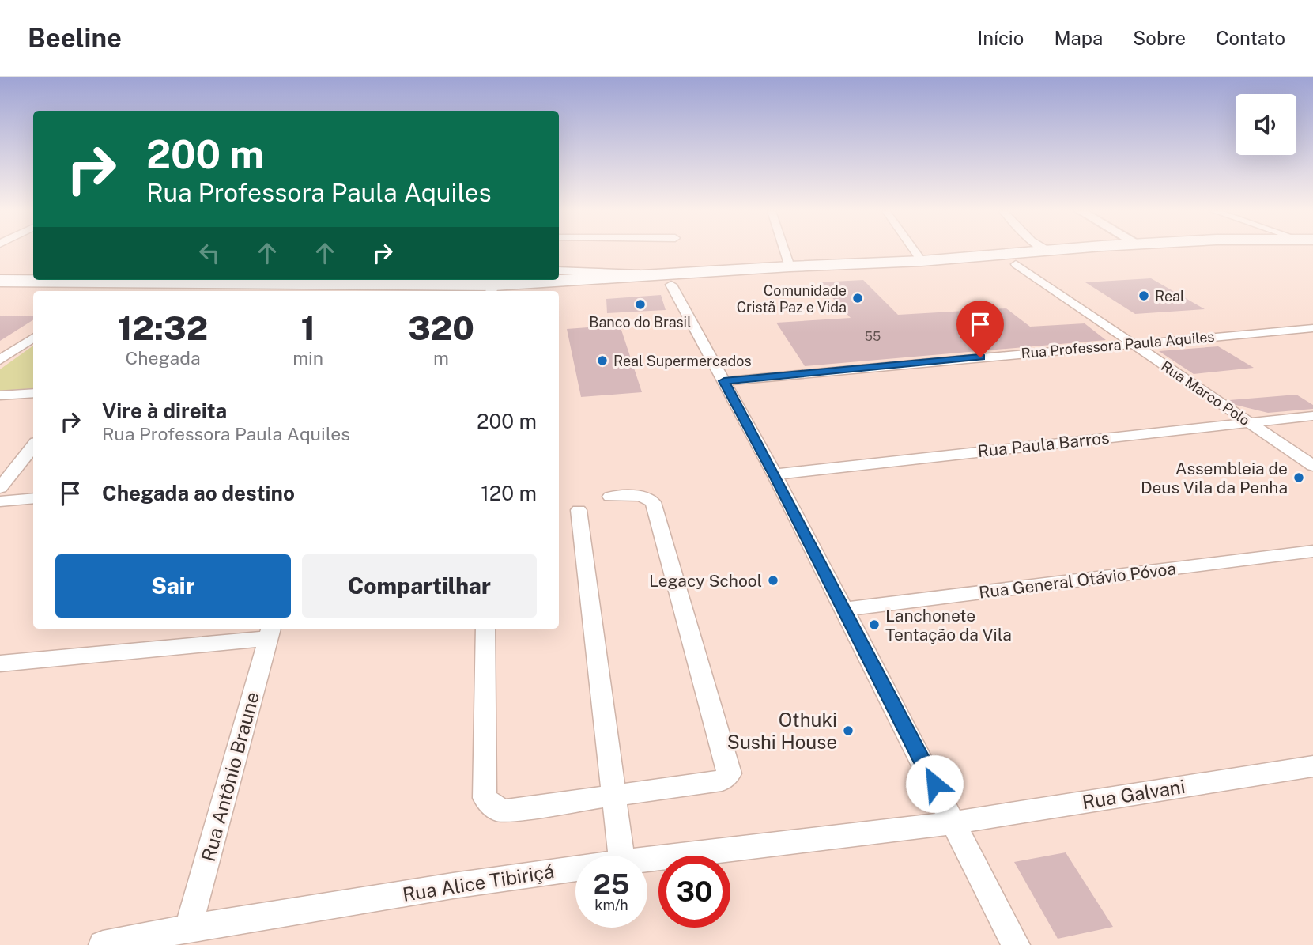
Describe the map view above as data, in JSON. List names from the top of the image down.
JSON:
{
  "streets": {
    "street": [
      "Rua Professora Paula Aquiles",
      "Rua Marco Polo",
      "Rua Paula Barros",
      "Rua General Otávio Póvoa",
      "Rua Antônio Braune",
      "Rua Galvani",
      "Rua Alice Tibiriçá"
    ]
  },
  "crossings": [
    ["Rua Professora Paula Aquiles", "Rua Marco Polo"],
    ["Rua Marco Polo", "Rua Paula Barros"],
    ["Rua Antônio Braune", "Rua Alice Tibiriçá"],
    ["Rua Galvani", "Rua Alice Tibiriçá"]
  ],
  "places": [
    "Real",
    "Comunidade Cristã Paz e Vida",
    "Banco do Brasil",
    "Real Supermercados",
    "Assembleia de Deus Vila da Penha",
    "Legacy School",
    "Lanchonete Tentação da Vila",
    "Othuki Sushi House"
  ],
  "house_numbers": ["55"],
  "page": {
    "header": "Beeline",
    "nav": [
      "Início",
      "Mapa",
      "Sobre",
      "Contato"
    ],
    "turn": ["200 m", "Rua Professora Paula Aquiles"],
    "eta": [
      "12:32",
      "Chegada",
      "1",
      "min",
      "320",
      "m"
    ],
    "list": [
      {
        "name": "Vire à direita",
        "note": "Rua Professora Paula Aquiles",
        "value": "200 m"
      },
      {
        "name": "Chegada ao destino",
        "value": "120 m"
      }
    ],
    "buttons": ["Sair", "Compartilhar"],
    "speed": "25 km/h",
    "limit": "30"
  }
}
